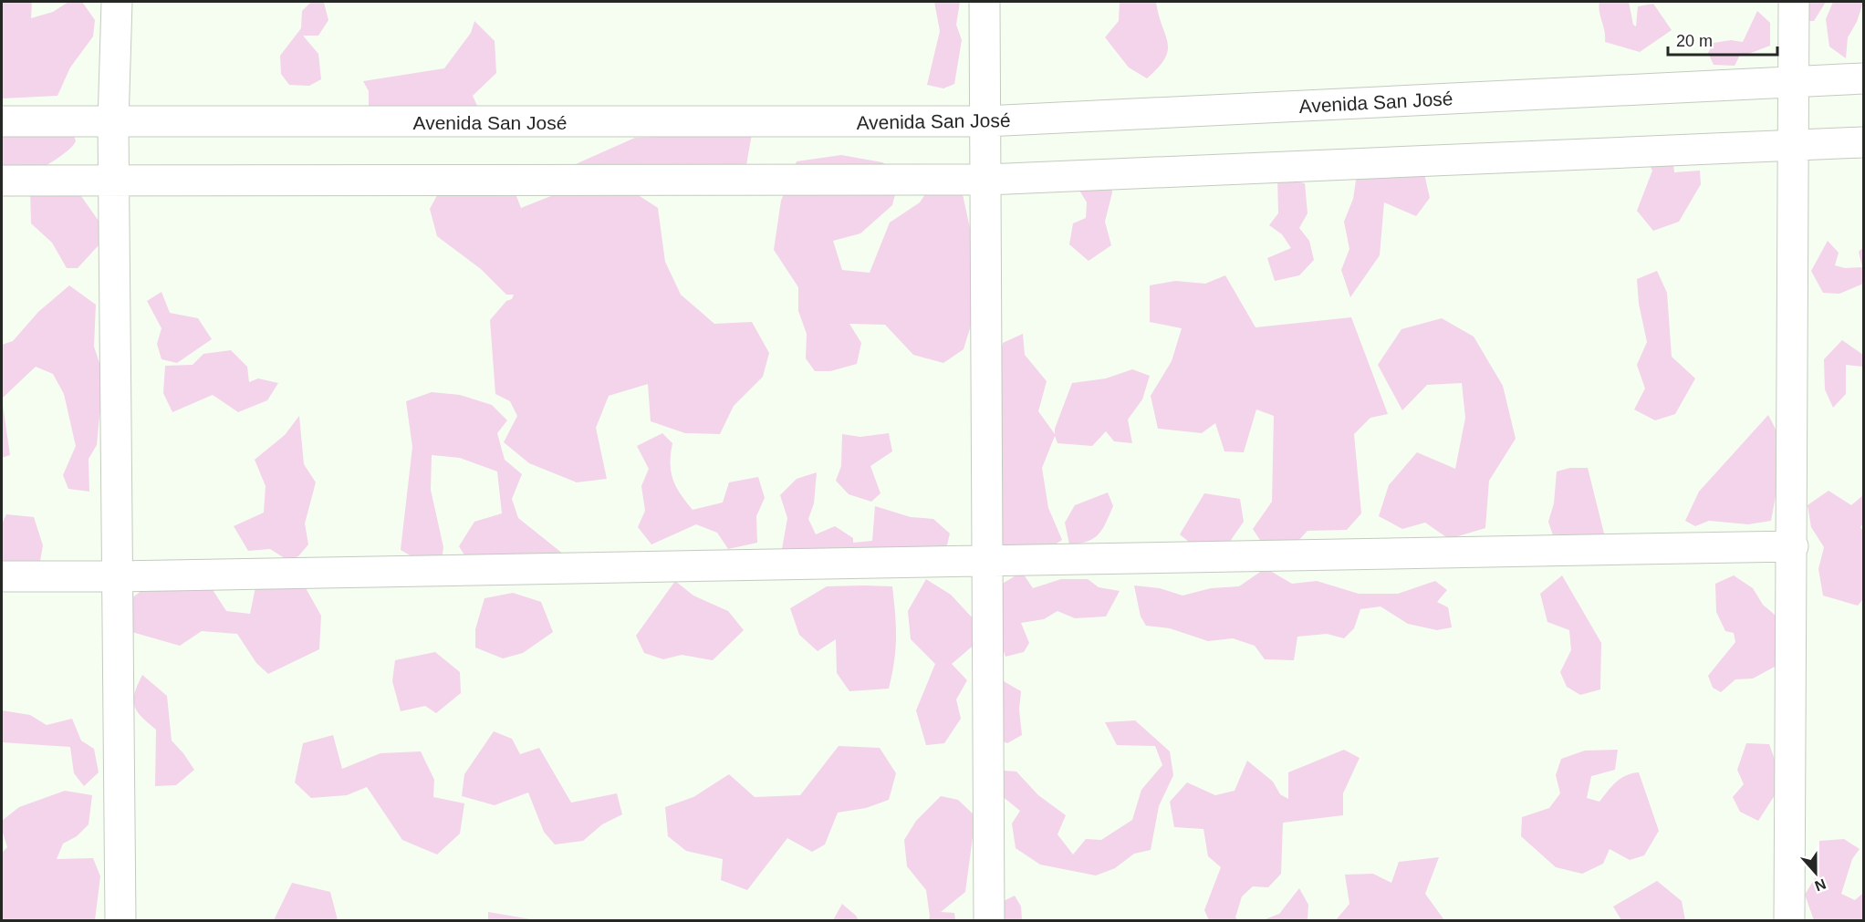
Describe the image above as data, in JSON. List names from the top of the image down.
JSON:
{
  "streets": {
    "street": ["Avenida San José"]
  },
  "scale_bar": "20 m",
  "north": "bottom"
}
